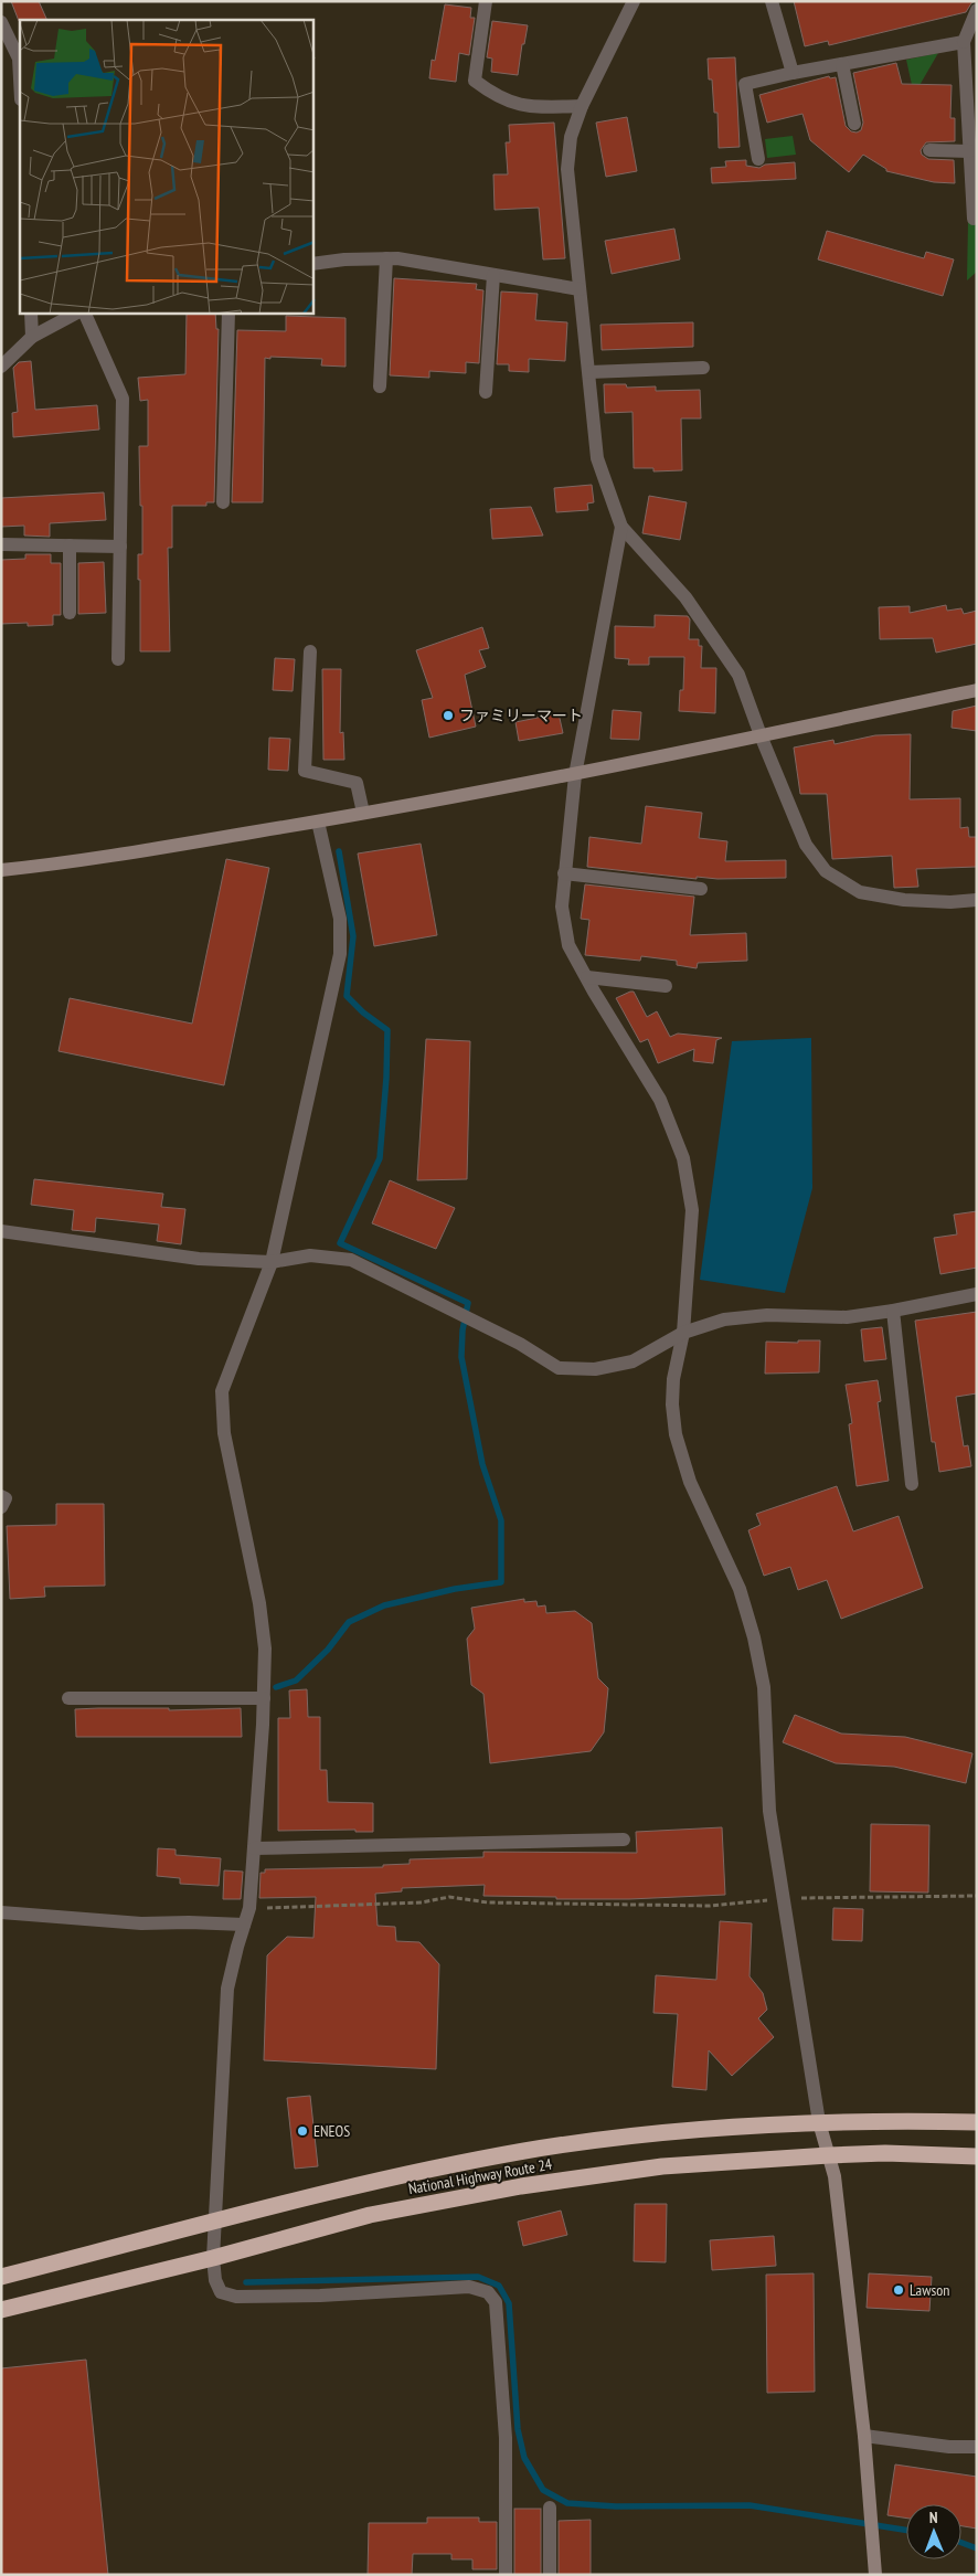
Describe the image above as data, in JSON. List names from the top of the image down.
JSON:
{
  "streets": {
    "highway": ["National Highway Route 24"]
  },
  "places": ["ファミリーマート", "ENEOS", "Lawson"],
  "north": "top"
}
